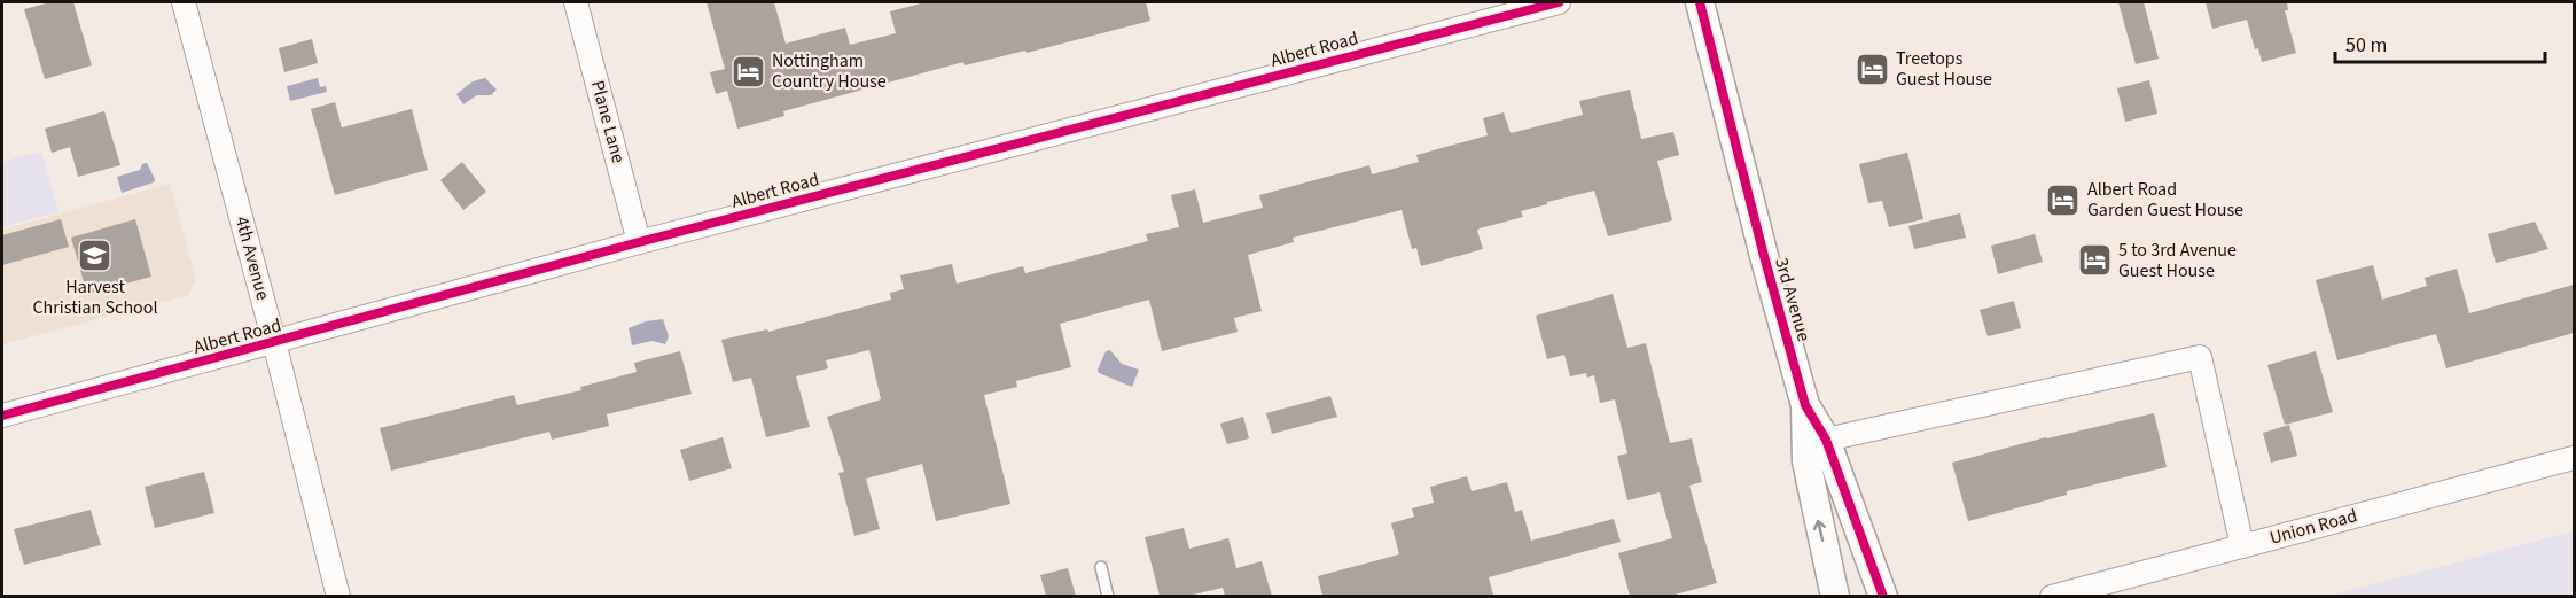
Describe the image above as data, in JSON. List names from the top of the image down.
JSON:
{
  "streets": {
    "street": [
      "Albert Road",
      "Plane Lane",
      "4th Avenue",
      "3rd Avenue",
      "Union Road"
    ]
  },
  "crossings": [
    ["Albert Road", "Plane Lane"],
    ["Albert Road", "4th Avenue"]
  ],
  "places": {
    "hotel": [
      "Treetops Guest House",
      "Nottingham Country House",
      "Albert Road Garden Guest House",
      "5 to 3rd Avenue Guest House"
    ],
    "school or university": ["Harvest Christian School"]
  },
  "scale_bar": "50 m"
}
